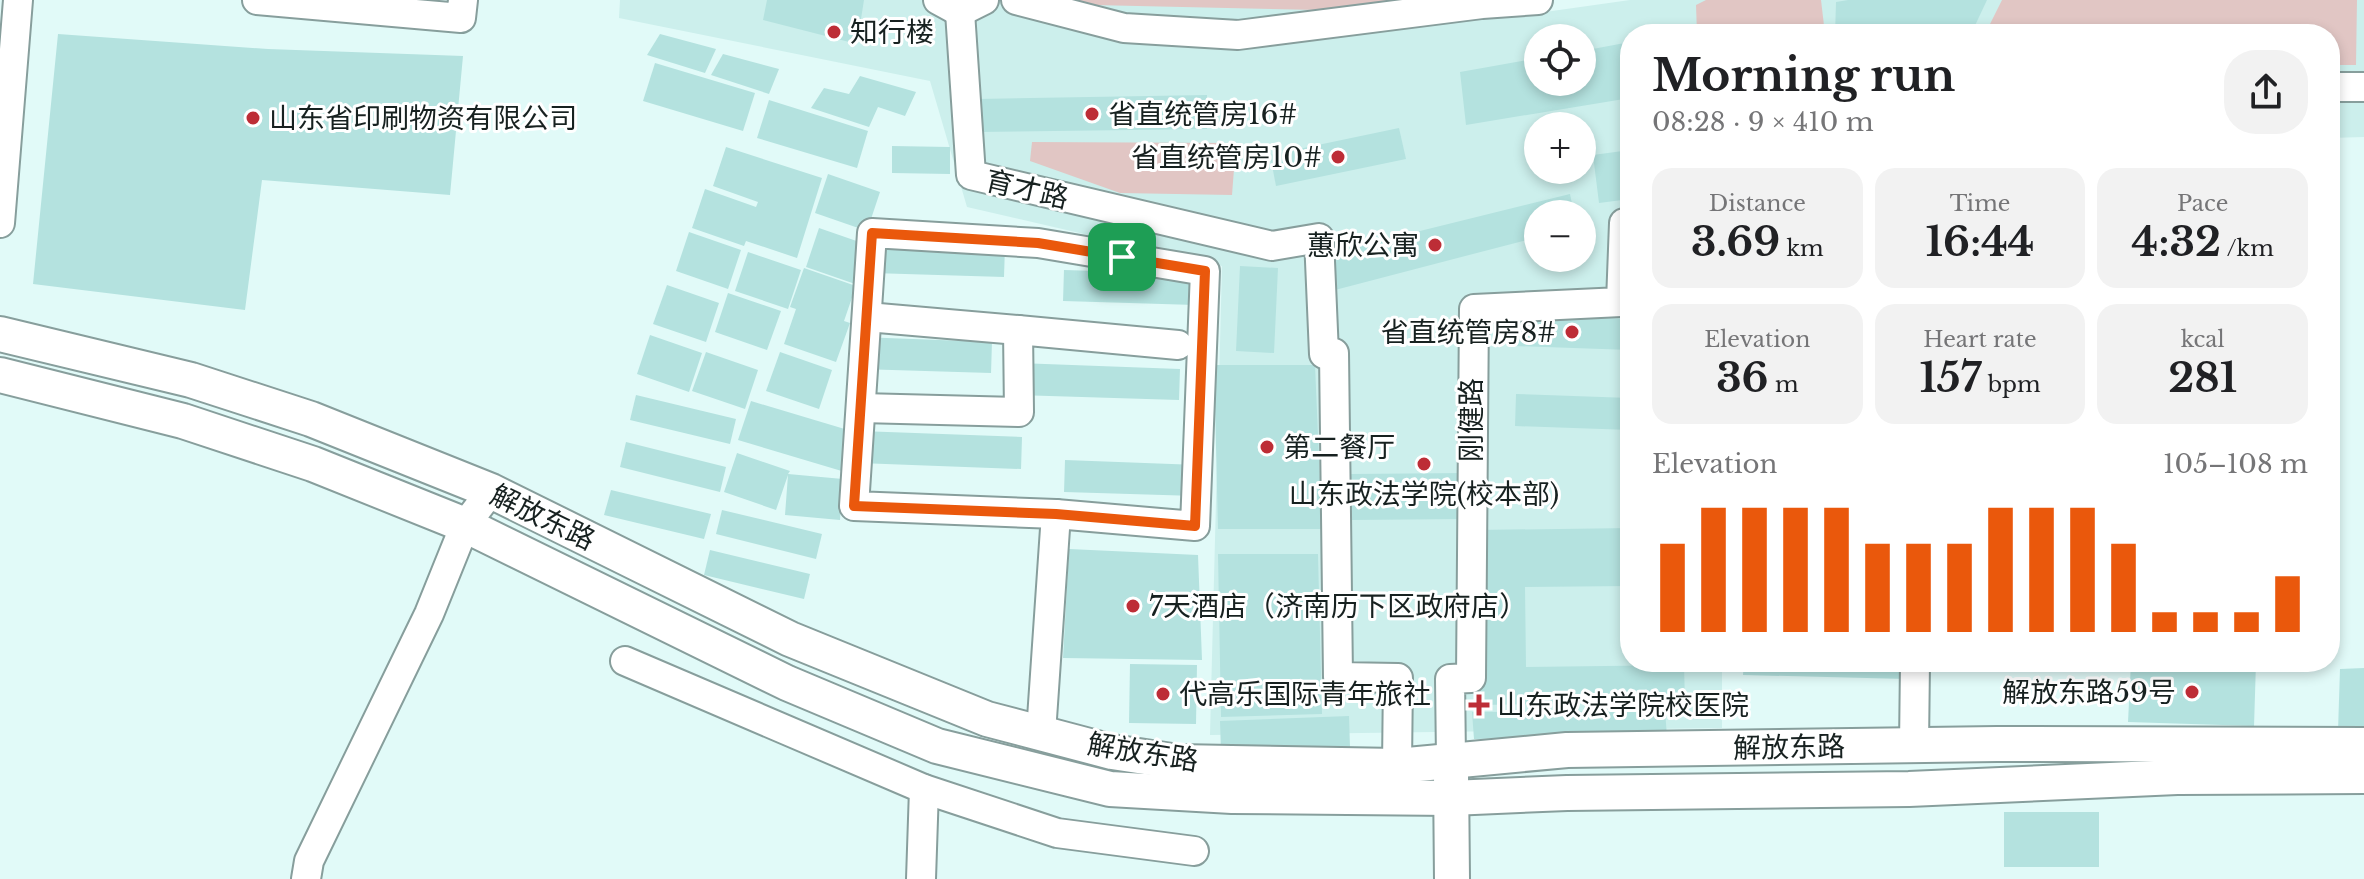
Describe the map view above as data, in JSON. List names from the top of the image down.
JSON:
{
  "streets": {
    "main road": ["解放东路"],
    "street": ["育才路", "刚健路"]
  },
  "crossings": [
    ["育才路", "解放东路"],
    ["刚健路", "解放东路"]
  ],
  "places": {
    "other": [
      "知行楼",
      "省直统管房16#",
      "山东省印刷物资有限公司",
      "省直统管房10#",
      "蕙欣公寓",
      "省直统管房8#",
      "第二餐厅",
      "山东政法学院(校本部)",
      "7天酒店（济南历下区政府店）",
      "解放东路59号",
      "代高乐国际青年旅社"
    ],
    "health": ["山东政法学院校医院"]
  },
  "page": {
    "map_buttons": ["+", "−"],
    "heading": ["Morning run", "08:28 · 9 × 410 m"],
    "stats": [
      ["Distance", "3.69 km"],
      ["Time", "16:44"],
      ["Pace", "4:32 /km"],
      ["Elevation", "36 m"],
      ["Heart rate", "157 bpm"],
      ["kcal", "281"]
    ],
    "chart": ["Elevation", "105–108 m"]
  }
}
